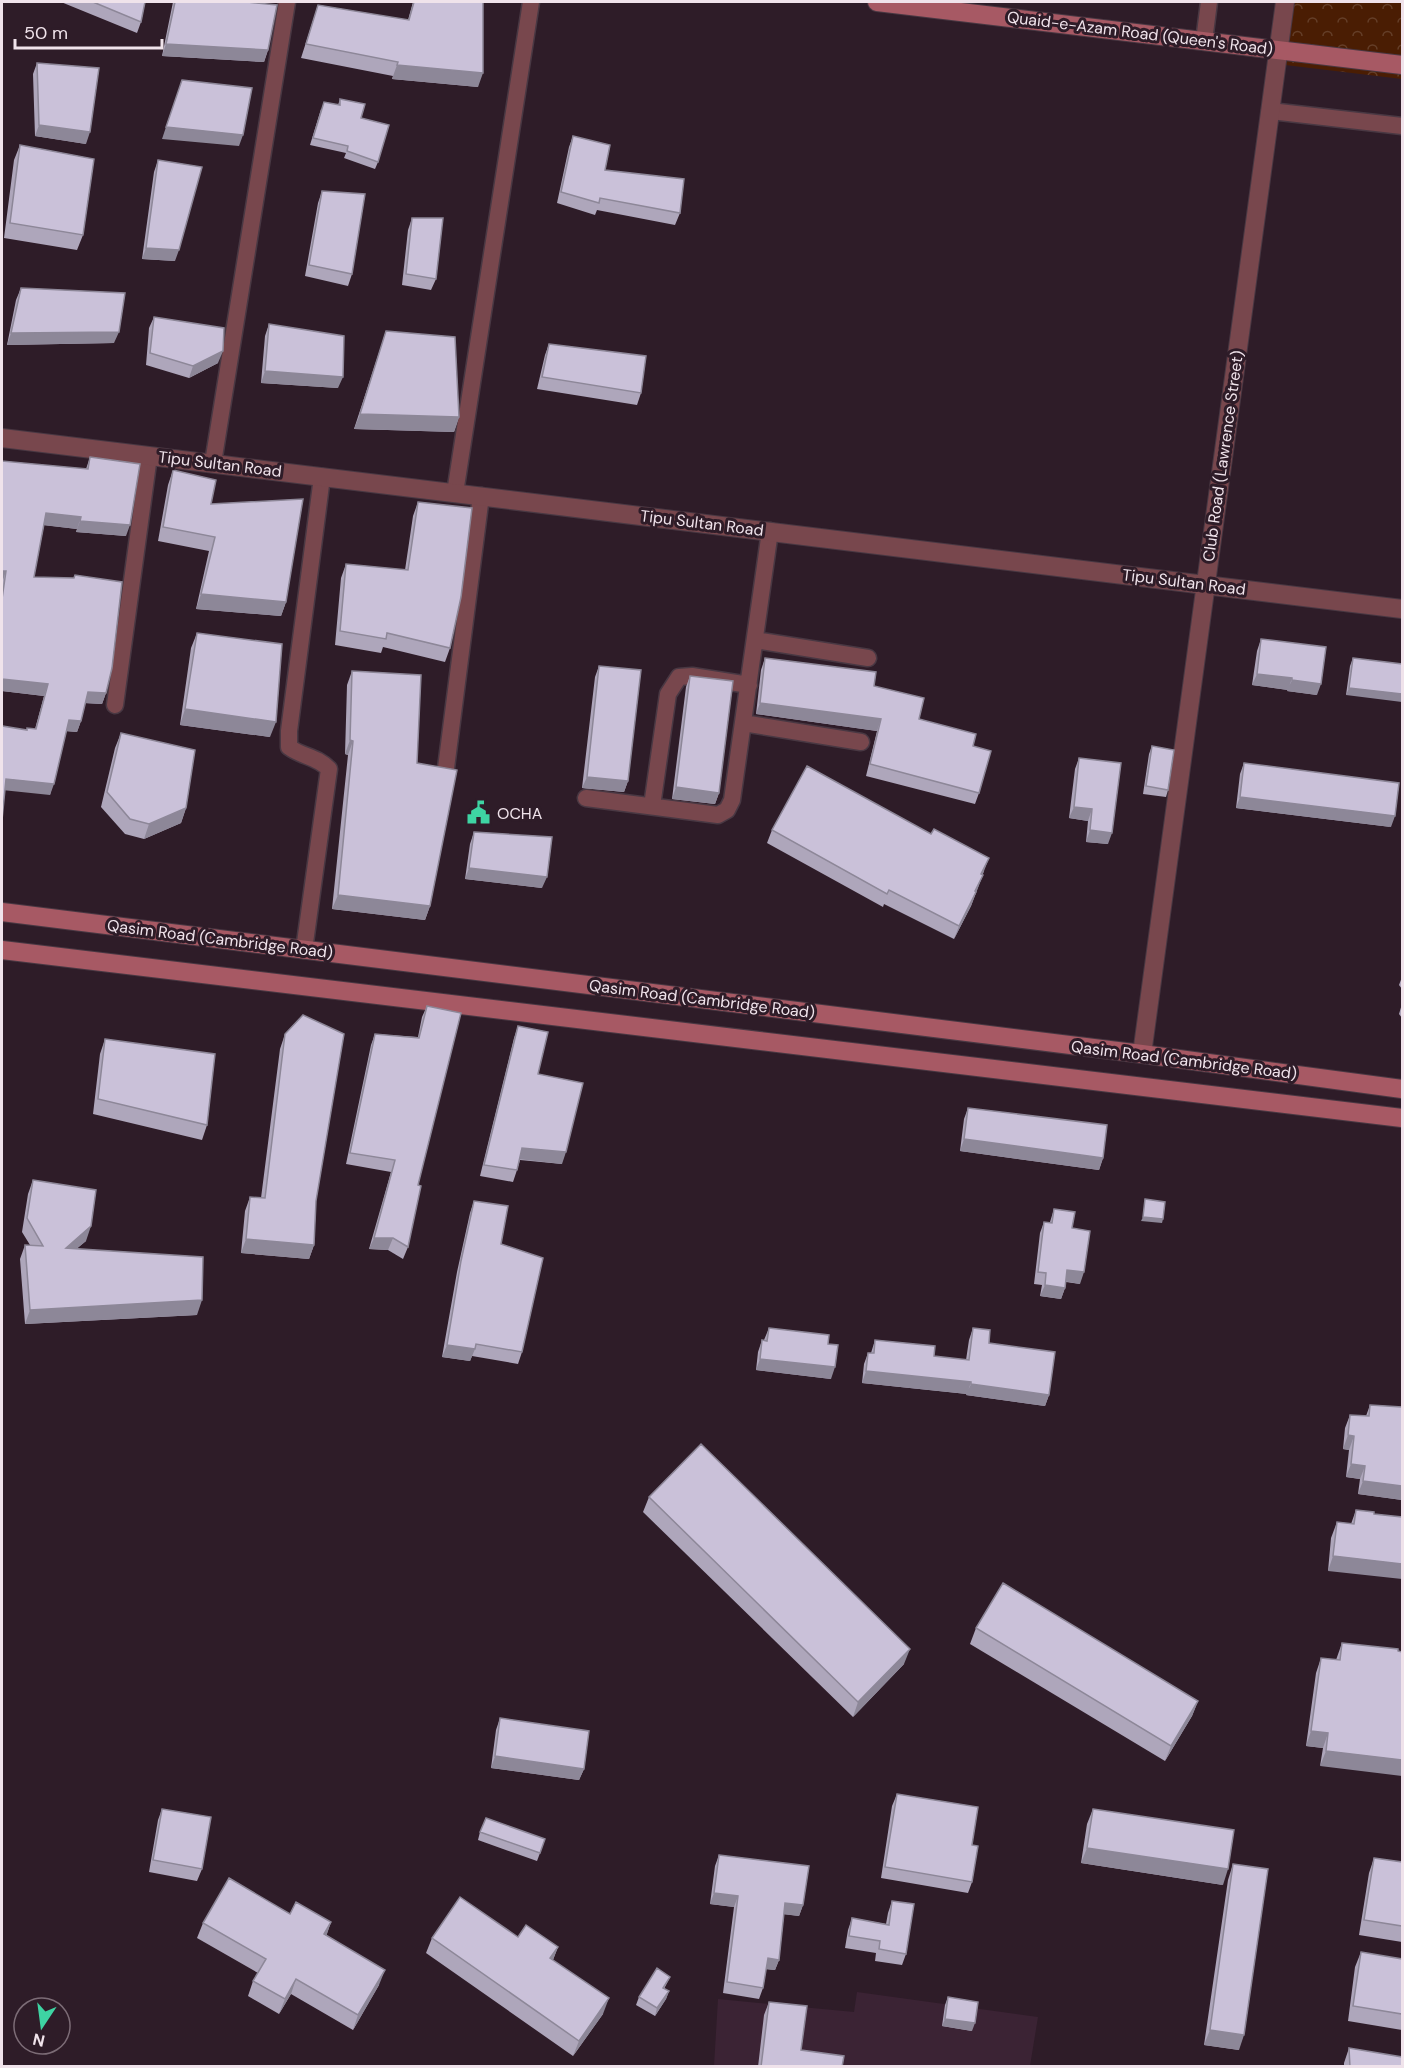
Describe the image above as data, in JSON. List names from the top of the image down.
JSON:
{
  "streets": {
    "main road": ["Quaid-e-Azam Road (Queen's Road)", "Qasim Road (Cambridge Road)"],
    "street": ["Club Road (Lawrence Street)", "Tipu Sultan Road"]
  },
  "crossings": [
    ["Quaid-e-Azam Road (Queen's Road)", "Club Road (Lawrence Street)"],
    ["Club Road (Lawrence Street)", "Tipu Sultan Road"],
    ["Club Road (Lawrence Street)", "Qasim Road (Cambridge Road)"]
  ],
  "places": {
    "public building": ["OCHA"]
  },
  "scale_bar": "50 m",
  "north": "bottom"
}
